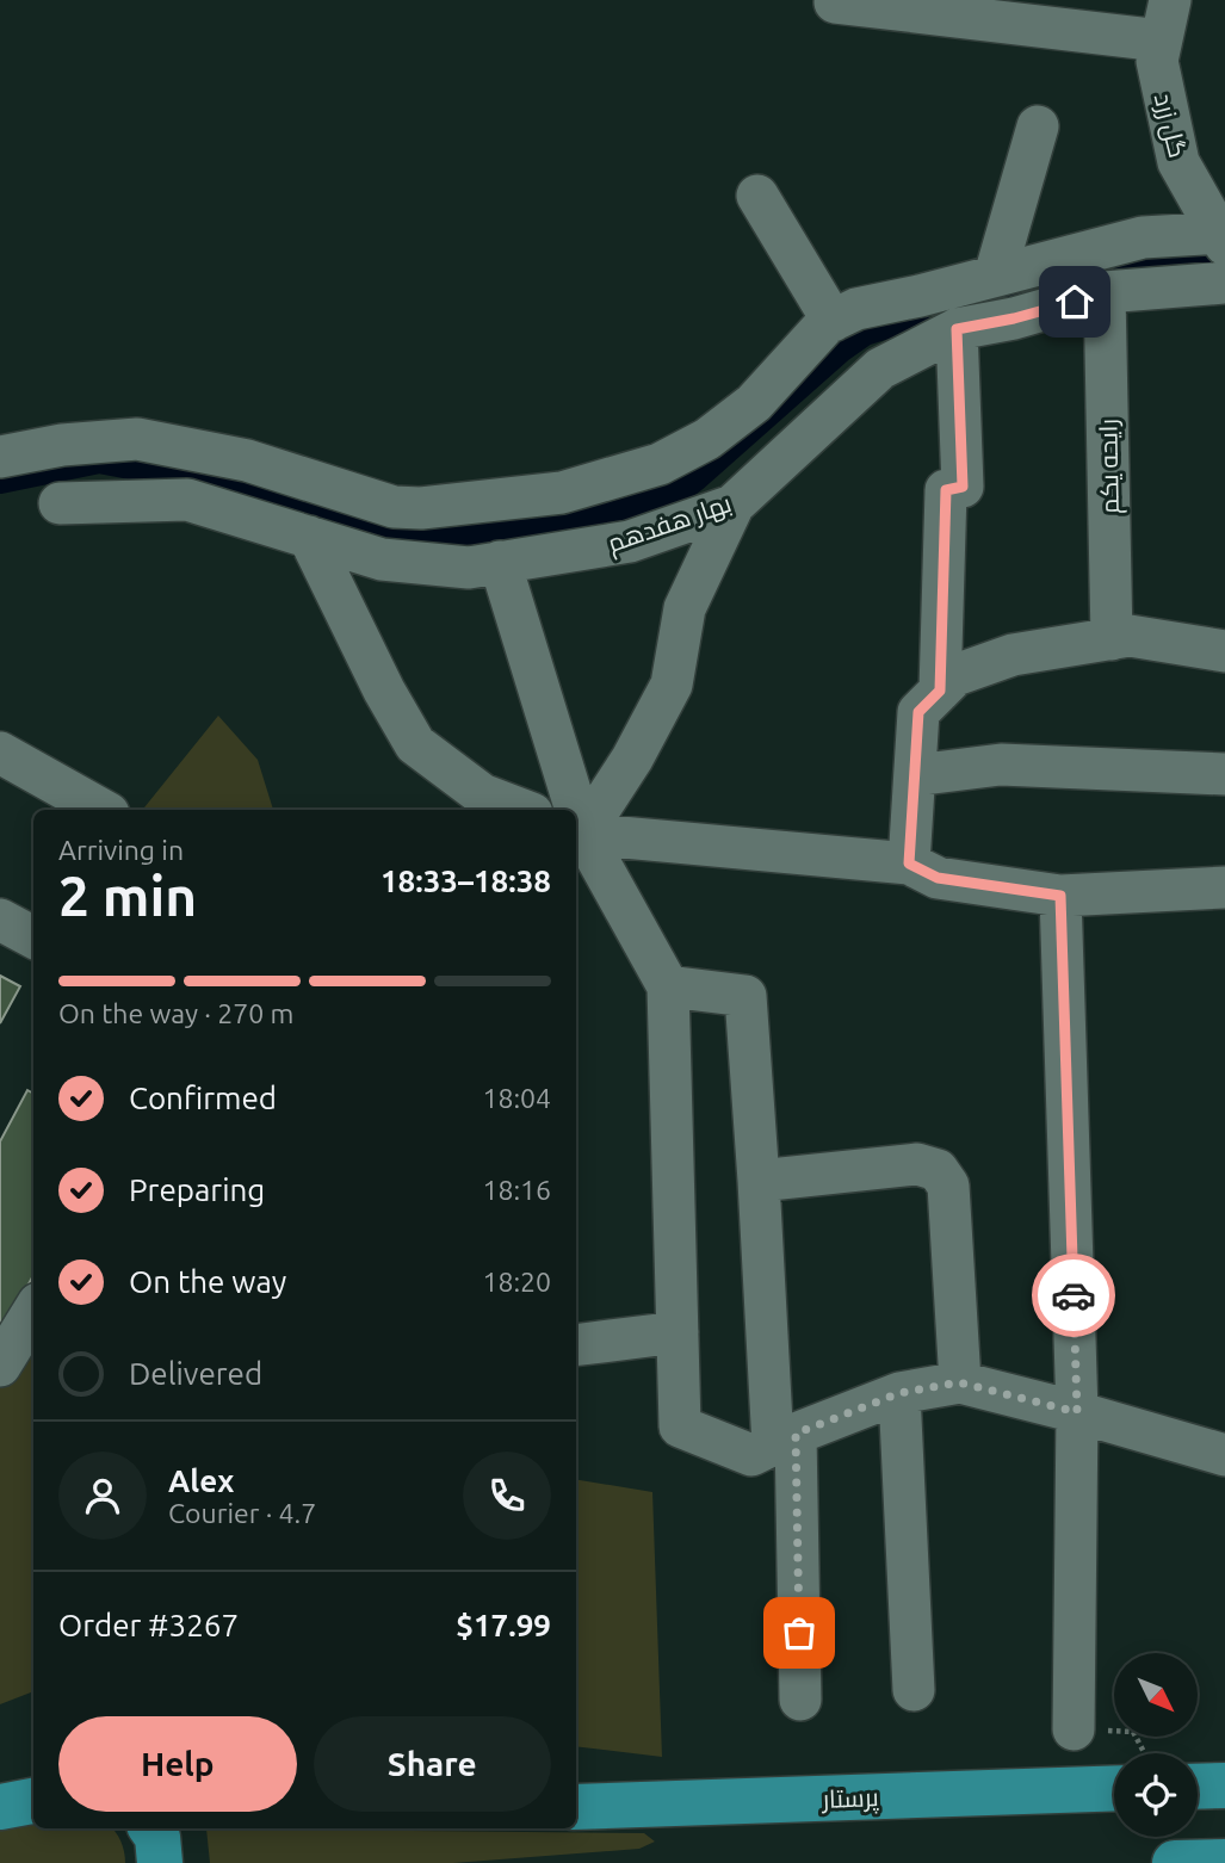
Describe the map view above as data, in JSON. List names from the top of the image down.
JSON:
{
  "streets": {
    "main road": ["پرستار"],
    "street": ["گل زرد", "رایحه یکم", "بهار هفدهم"]
  },
  "crossings": [
    ["رایحه یکم", "بهار هفدهم"]
  ],
  "north": "bottom right",
  "page": {
    "heading": ["2 min", "Arriving in", "18:33–18:38"],
    "panel": [
      "Alex",
      "Courier · 4.7",
      "Order #3267",
      "$17.99"
    ],
    "bar": "On the way · 270 m",
    "list": [
      ["Confirmed", "18:04"],
      ["Preparing", "18:16"],
      ["On the way", "18:20"],
      "Delivered"
    ],
    "buttons": ["Help", "Share"]
  }
}
